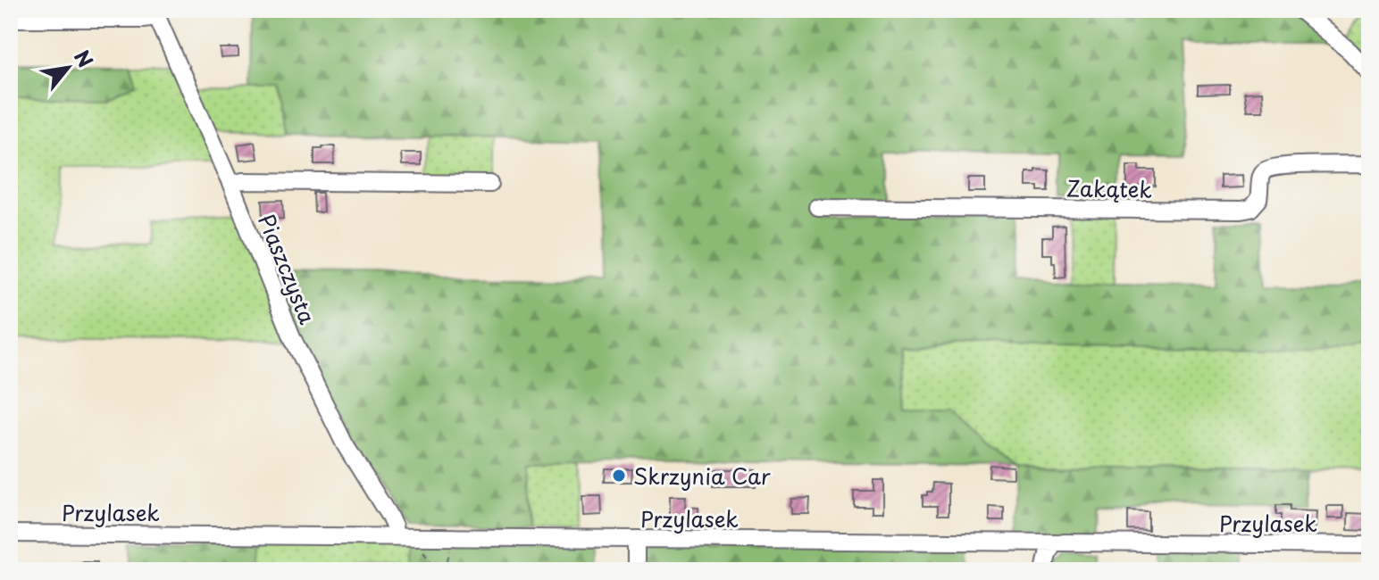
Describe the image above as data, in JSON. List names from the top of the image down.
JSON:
{
  "streets": {
    "street": ["Zakątek", "Piaszczysta", "Przylasek"]
  },
  "crossings": [
    ["Piaszczysta", "Przylasek"]
  ],
  "places": ["Skrzynia Car"],
  "north": "top right"
}
